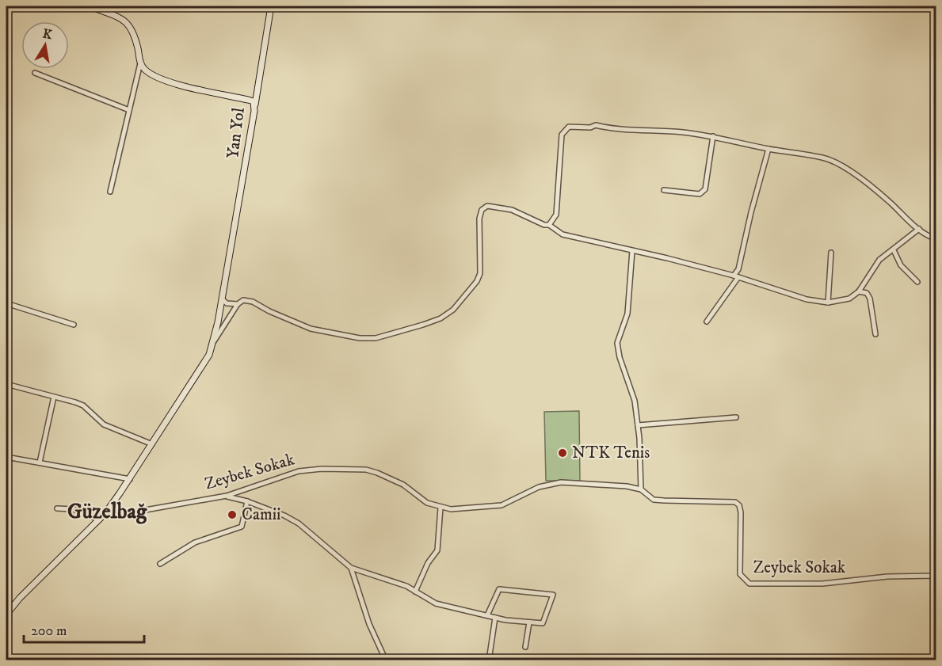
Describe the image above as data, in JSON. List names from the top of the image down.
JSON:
{
  "streets": {
    "street": ["Yan Yol", "Zeybek Sokak"]
  },
  "crossings": [
    ["Yan Yol", "Zeybek Sokak"]
  ],
  "districts": ["Güzelbağ"],
  "places": ["NTK Tenis", "Camii"],
  "scale_bar": "200 m",
  "north": "top"
}
